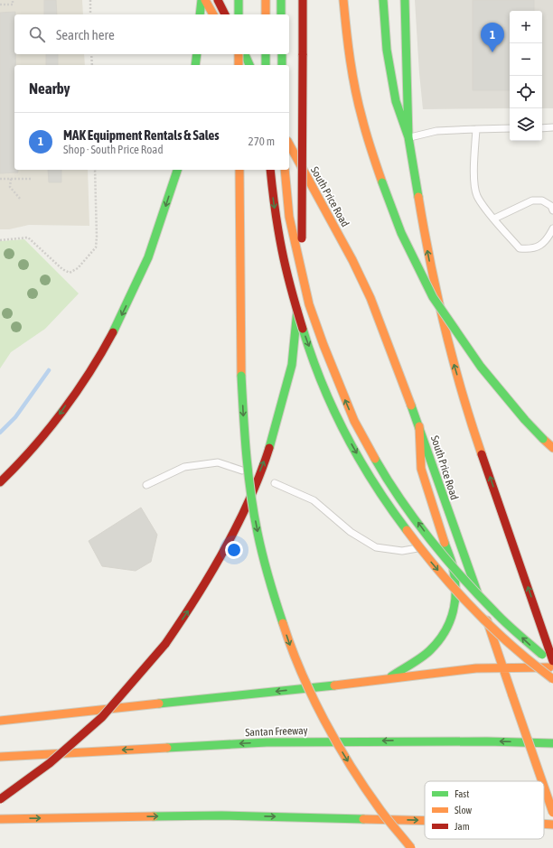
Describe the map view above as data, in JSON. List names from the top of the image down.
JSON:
{
  "streets": {
    "main road": ["South Price Road", "Santan Freeway"]
  },
  "legend": ["Fast", "Slow", "Jam"],
  "page": {
    "map_buttons": ["+", "−"],
    "search": "Search here",
    "pins": "1",
    "heading": "Nearby",
    "list": [
      {
        "mark": "1",
        "name": "MAK Equipment Rentals & Sales",
        "note": "Shop · South Price Road",
        "value": "270 m"
      }
    ]
  }
}
